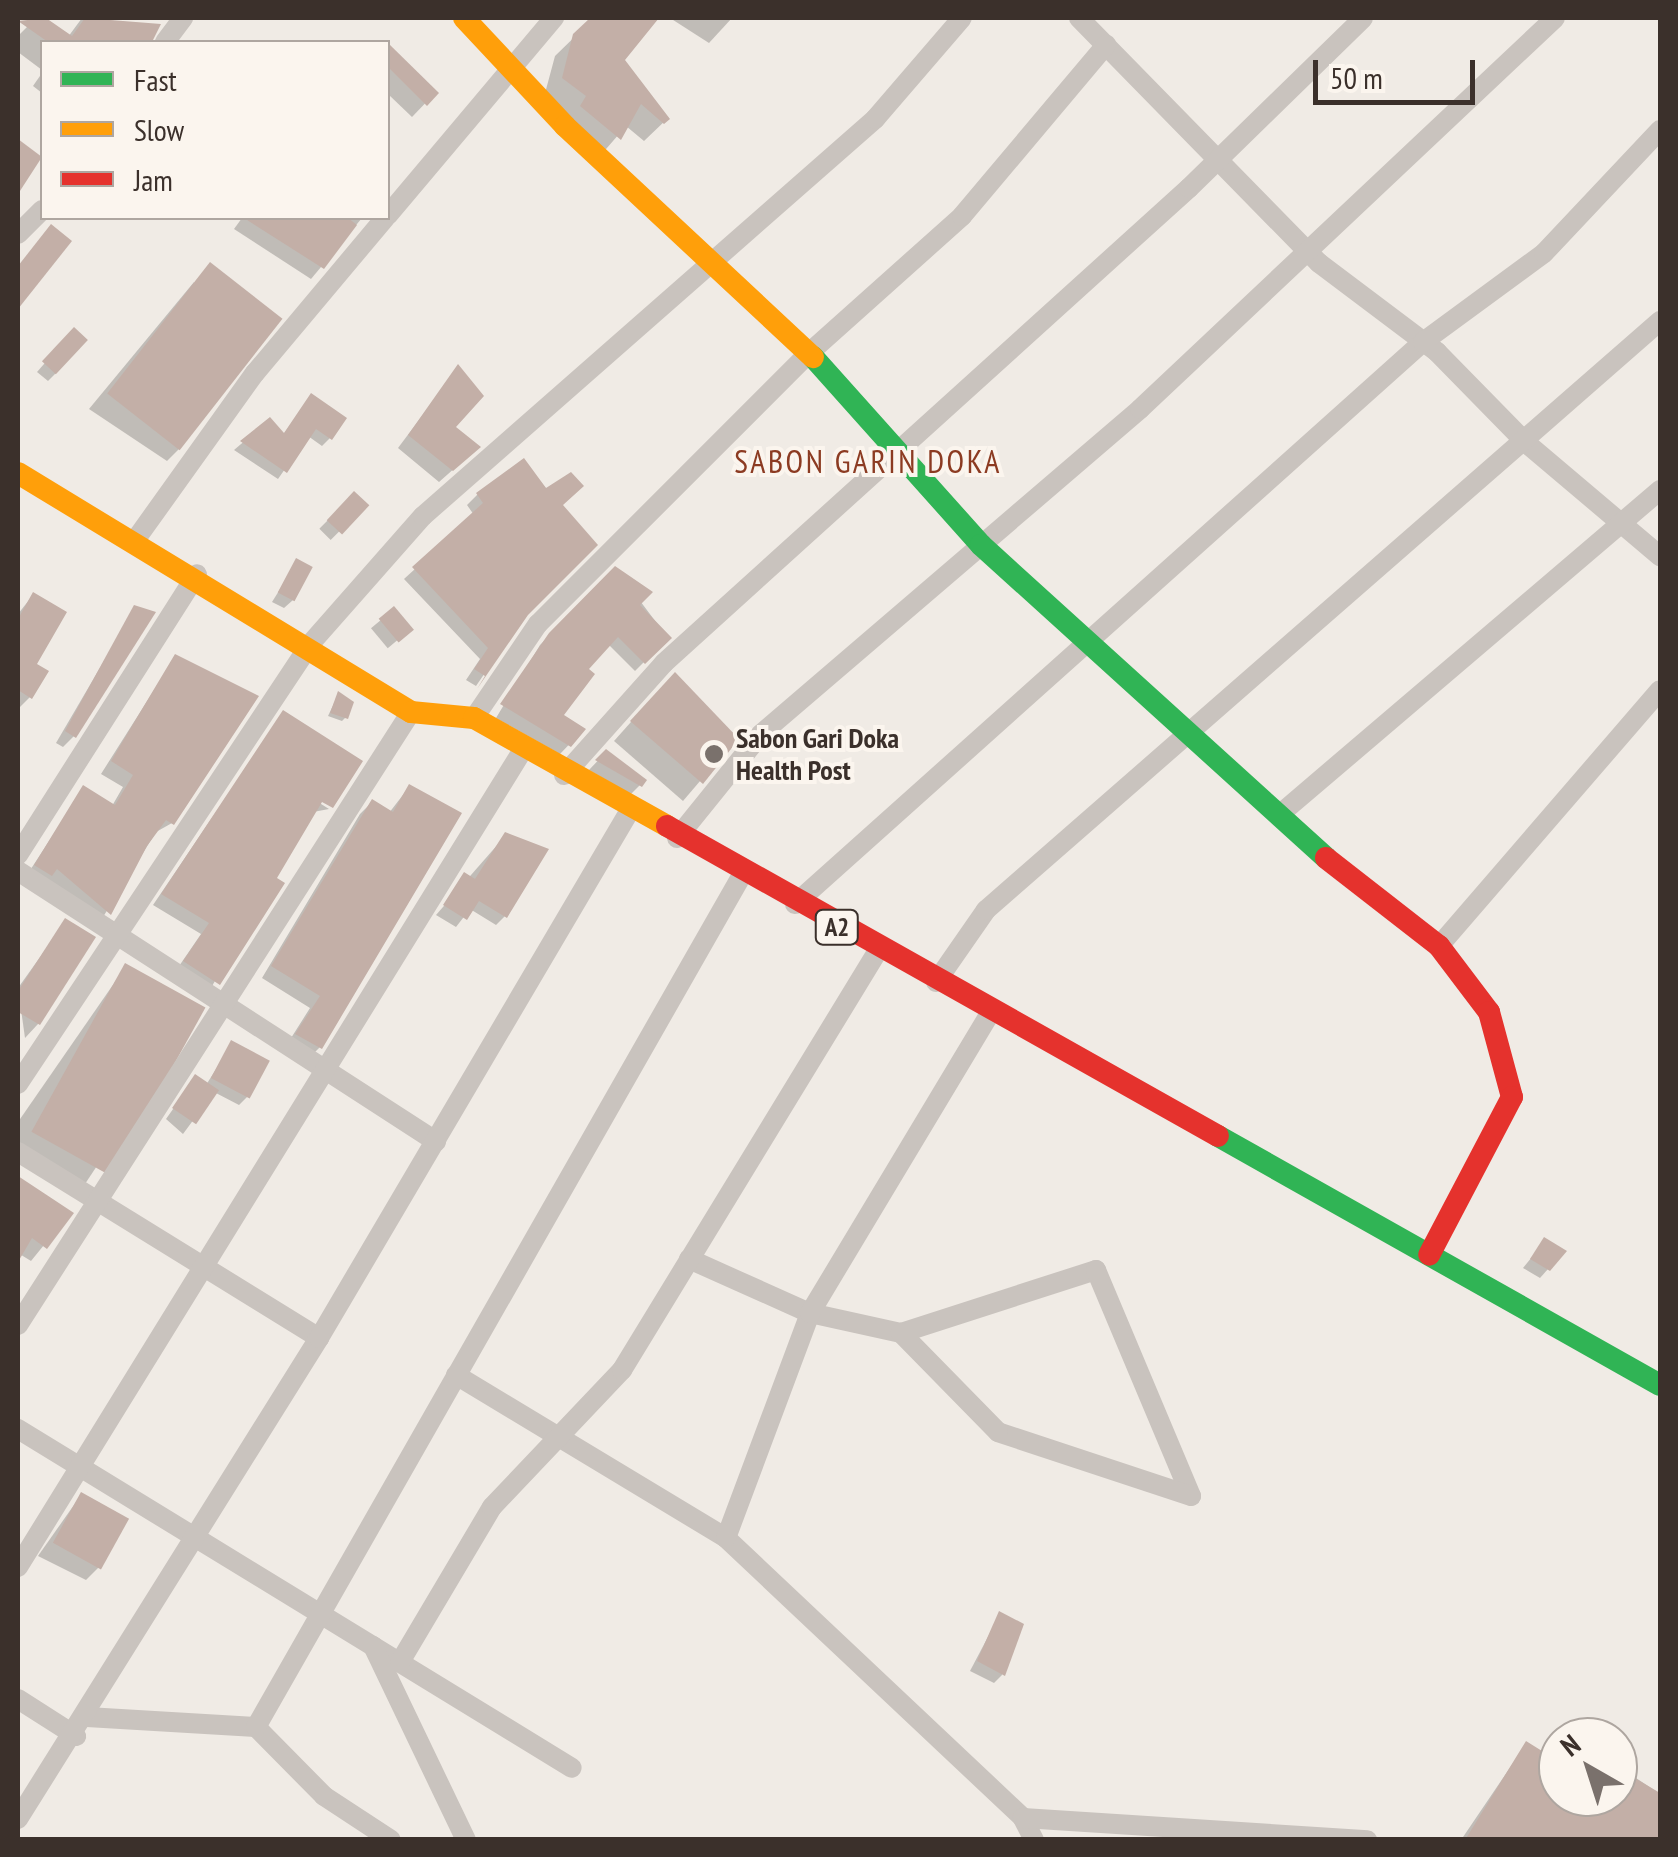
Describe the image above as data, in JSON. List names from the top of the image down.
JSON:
{
  "streets": {
    "main road": ["A2"]
  },
  "districts": ["SABON GARIN DOKA"],
  "places": ["Sabon Gari Doka Health Post"],
  "legend": ["Fast", "Slow", "Jam"],
  "scale_bar": "50 m",
  "north": "top left"
}
